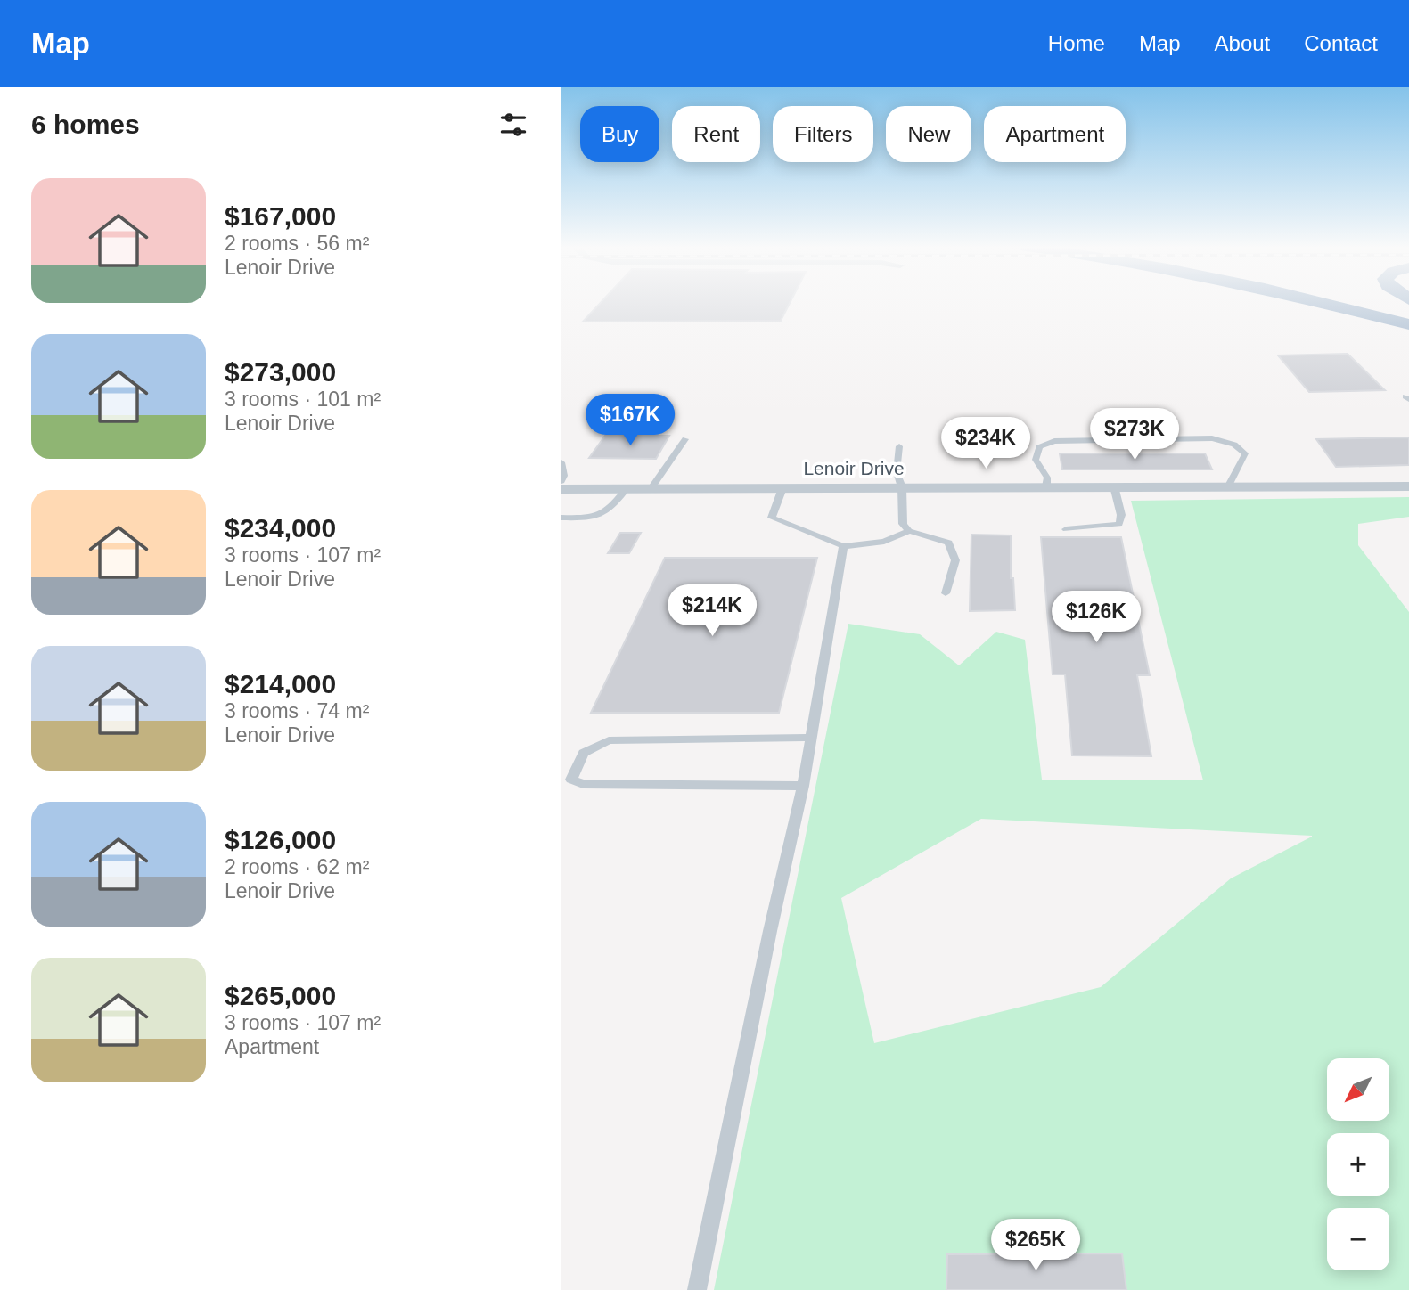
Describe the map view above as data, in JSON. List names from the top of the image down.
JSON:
{
  "streets": {
    "street": ["Lenoir Drive"]
  },
  "north": "bottom left",
  "page": {
    "header": "Map",
    "nav": [
      "Home",
      "Map",
      "About",
      "Contact"
    ],
    "heading": "6 homes",
    "chip": [
      "Buy",
      "Rent",
      "Filters",
      "New",
      "Apartment"
    ],
    "list": [
      {
        "name": "$167,000",
        "note": "2 rooms · 56 m² · Lenoir Drive"
      },
      {
        "name": "$273,000",
        "note": "3 rooms · 101 m² · Lenoir Drive"
      },
      {
        "name": "$234,000",
        "note": "3 rooms · 107 m² · Lenoir Drive"
      },
      {
        "name": "$214,000",
        "note": "3 rooms · 74 m² · Lenoir Drive"
      },
      {
        "name": "$126,000",
        "note": "2 rooms · 62 m² · Lenoir Drive"
      },
      {
        "name": "$265,000",
        "note": "3 rooms · 107 m² · Apartment"
      }
    ],
    "price": [
      "$167K",
      "$273K",
      "$234K",
      "$214K",
      "$126K",
      "$265K"
    ],
    "map_buttons": ["+", "−"]
  }
}
